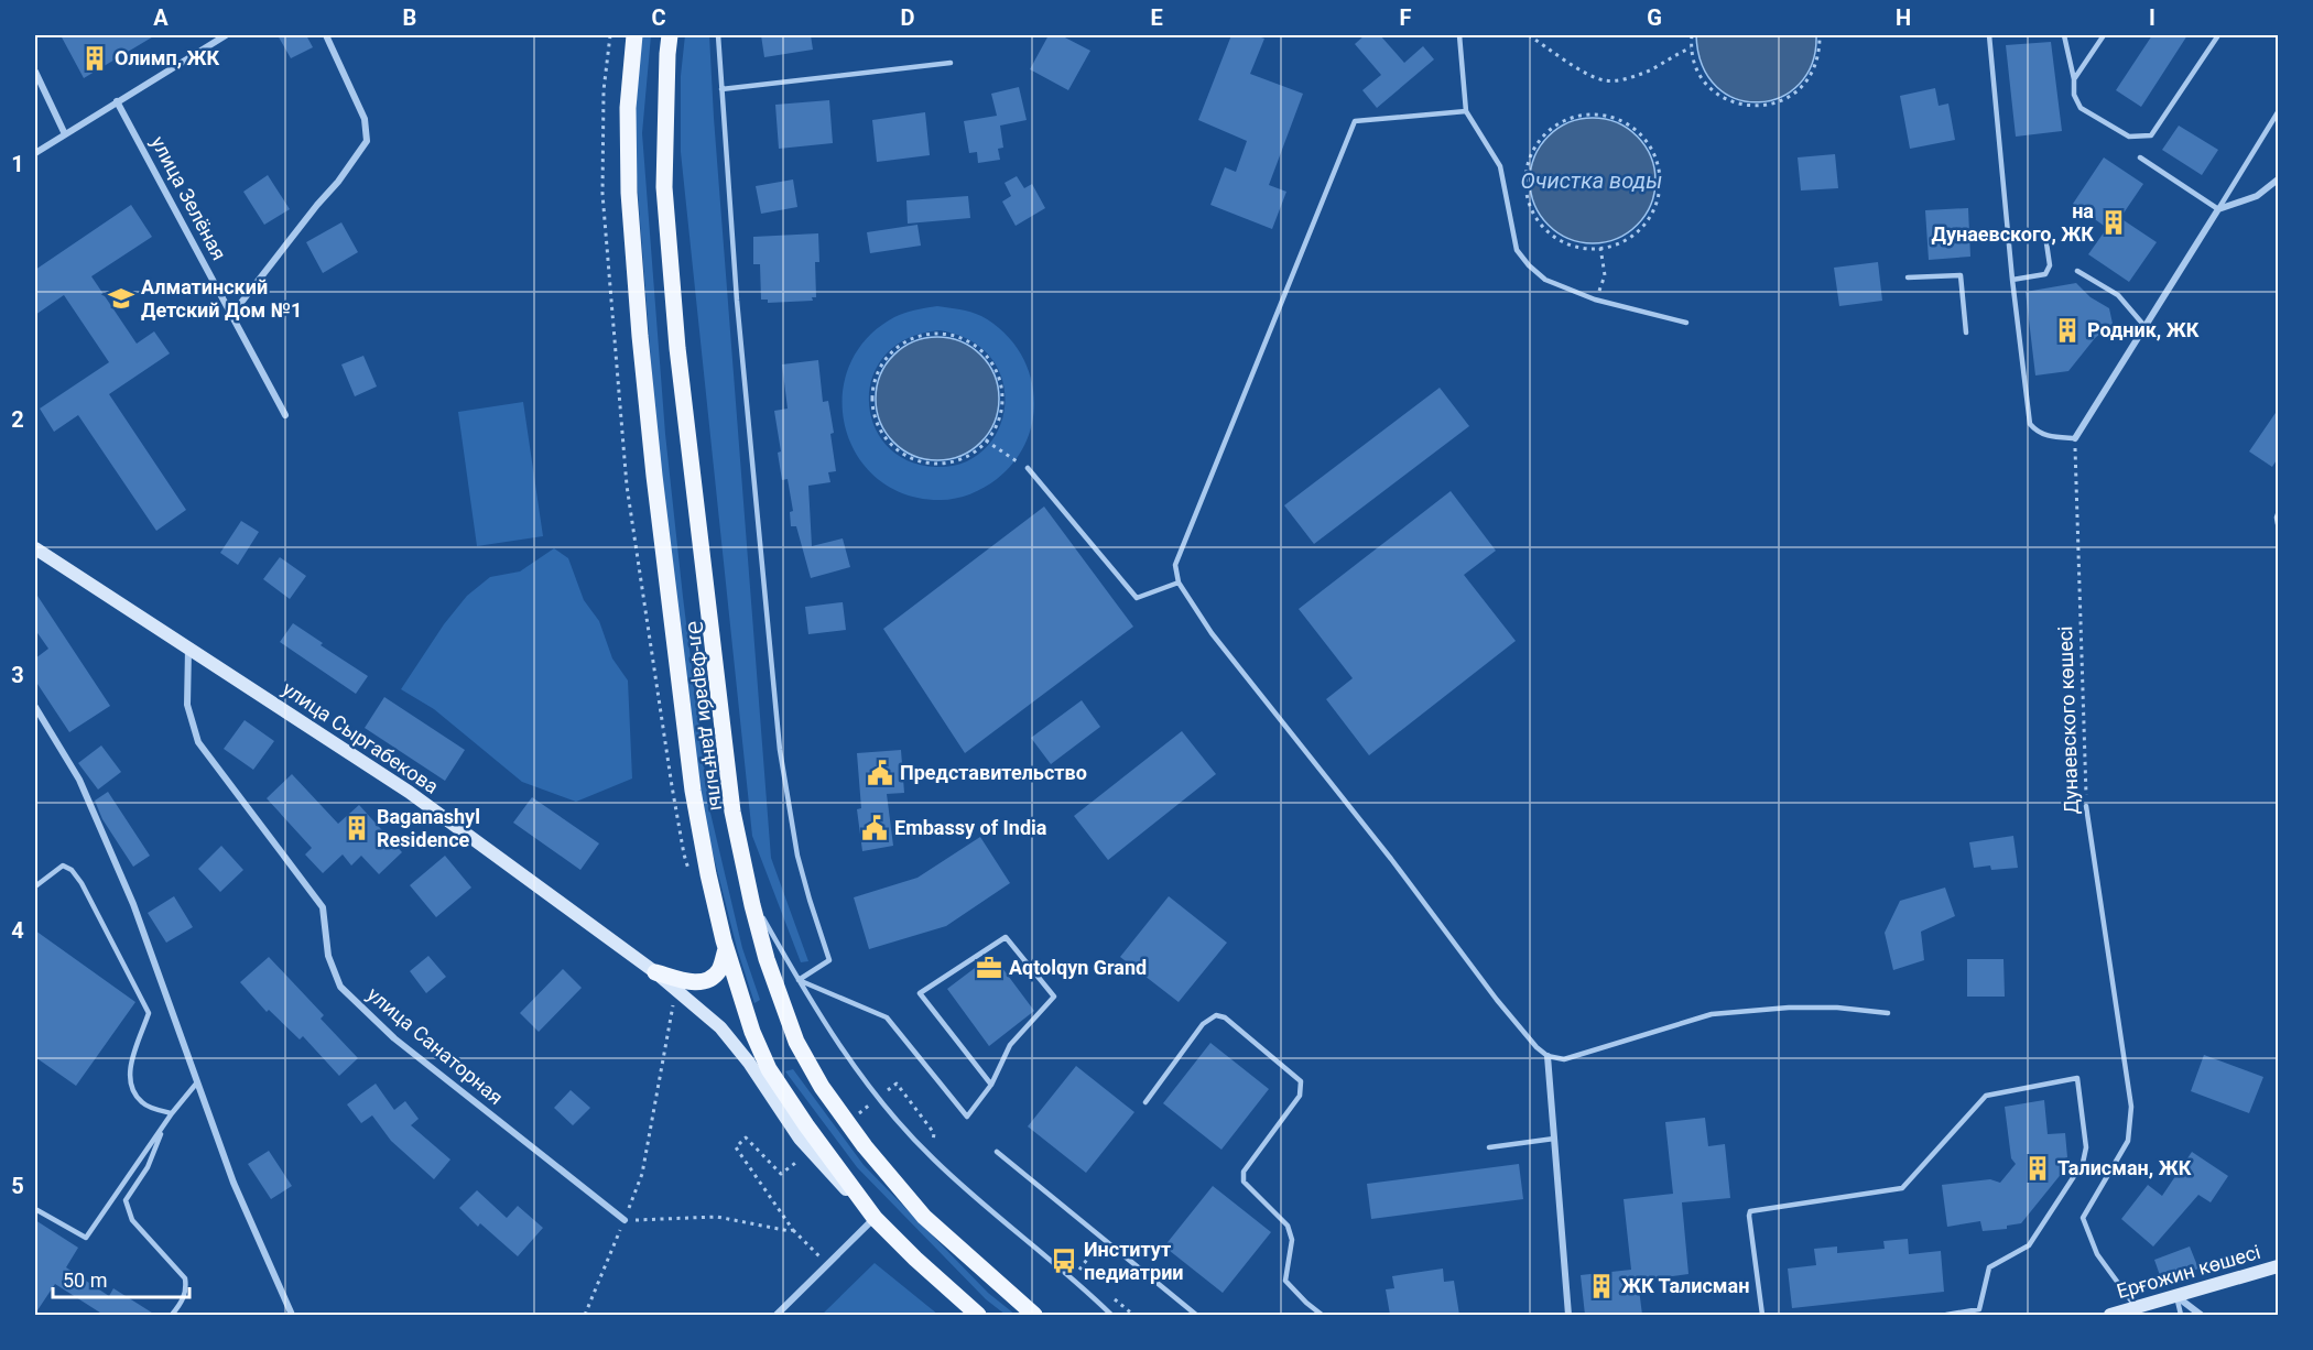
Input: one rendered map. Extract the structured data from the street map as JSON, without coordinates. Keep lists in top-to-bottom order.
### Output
{
  "streets": {
    "main road": ["Әл-Фараби даңғылы"],
    "street": [
      "улица Зелёная",
      "улица Сыргабекова",
      "улица Санаторная",
      "Ерғожин көшесі"
    ],
    "lane": ["Дунаевского көшесі"]
  },
  "crossings": [
    ["Әл-Фараби даңғылы", "улица Сыргабекова"],
    ["Дунаевского көшесі", "Ерғожин көшесі"],
    ["улица Сыргабекова", "улица Санаторная"]
  ],
  "water": ["Очистка воды"],
  "places": {
    "building": [
      "Олимп, ЖК",
      "на Дунаевского, ЖК",
      "Родник, ЖК",
      "Baganashyl Residence",
      "Талисман, ЖК",
      "ЖК Талисман"
    ],
    "school or university": ["Алматинский Детский Дом №1"],
    "public building": ["Представительство", "Embassy of India"],
    "office": ["Aqtolqyn Grand"],
    "bus stop": ["Институт педиатрии"]
  },
  "scale_bar": "50 m",
  "grid": {
    "columns": [
      "A",
      "B",
      "C",
      "D",
      "E",
      "F",
      "G",
      "H",
      "I"
    ],
    "rows": [
      "1",
      "2",
      "3",
      "4",
      "5"
    ]
  }
}
